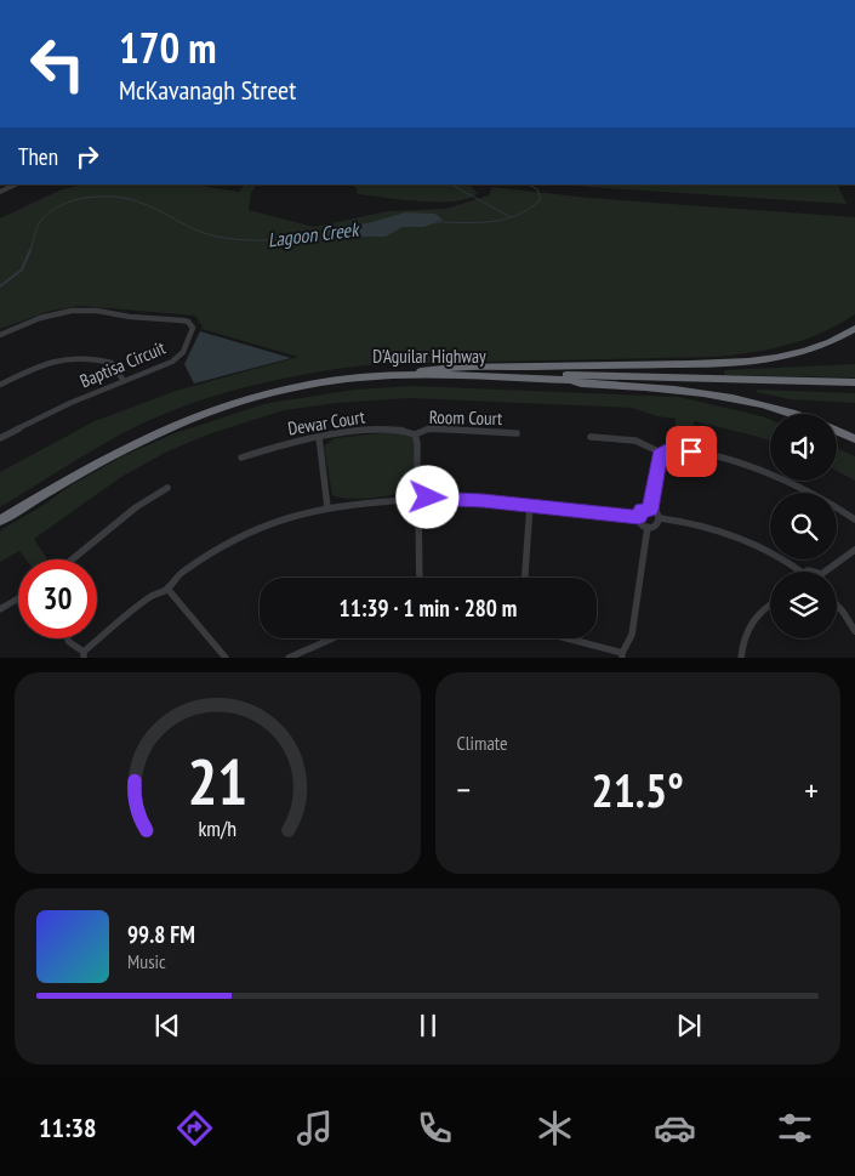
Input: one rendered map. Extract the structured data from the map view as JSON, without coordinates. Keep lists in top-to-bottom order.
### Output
{
  "streets": {
    "highway": ["D'Aguilar Highway"],
    "street": ["Baptisa Circuit", "Room Court", "Dewar Court"]
  },
  "crossings": [
    ["Room Court", "Dewar Court"]
  ],
  "water": ["Lagoon Creek"],
  "page": {
    "turn": ["170 m", "McKavanagh Street"],
    "then": "Then",
    "limit": "30",
    "trip": "11:39 · 1 min · 280 m",
    "tile": "Climate",
    "heat": ["−", "21.5°", "+"],
    "song": ["99.8 FM", "Music"],
    "tabs": "11:38",
    "gauge": ["21", "km/h"]
  }
}
